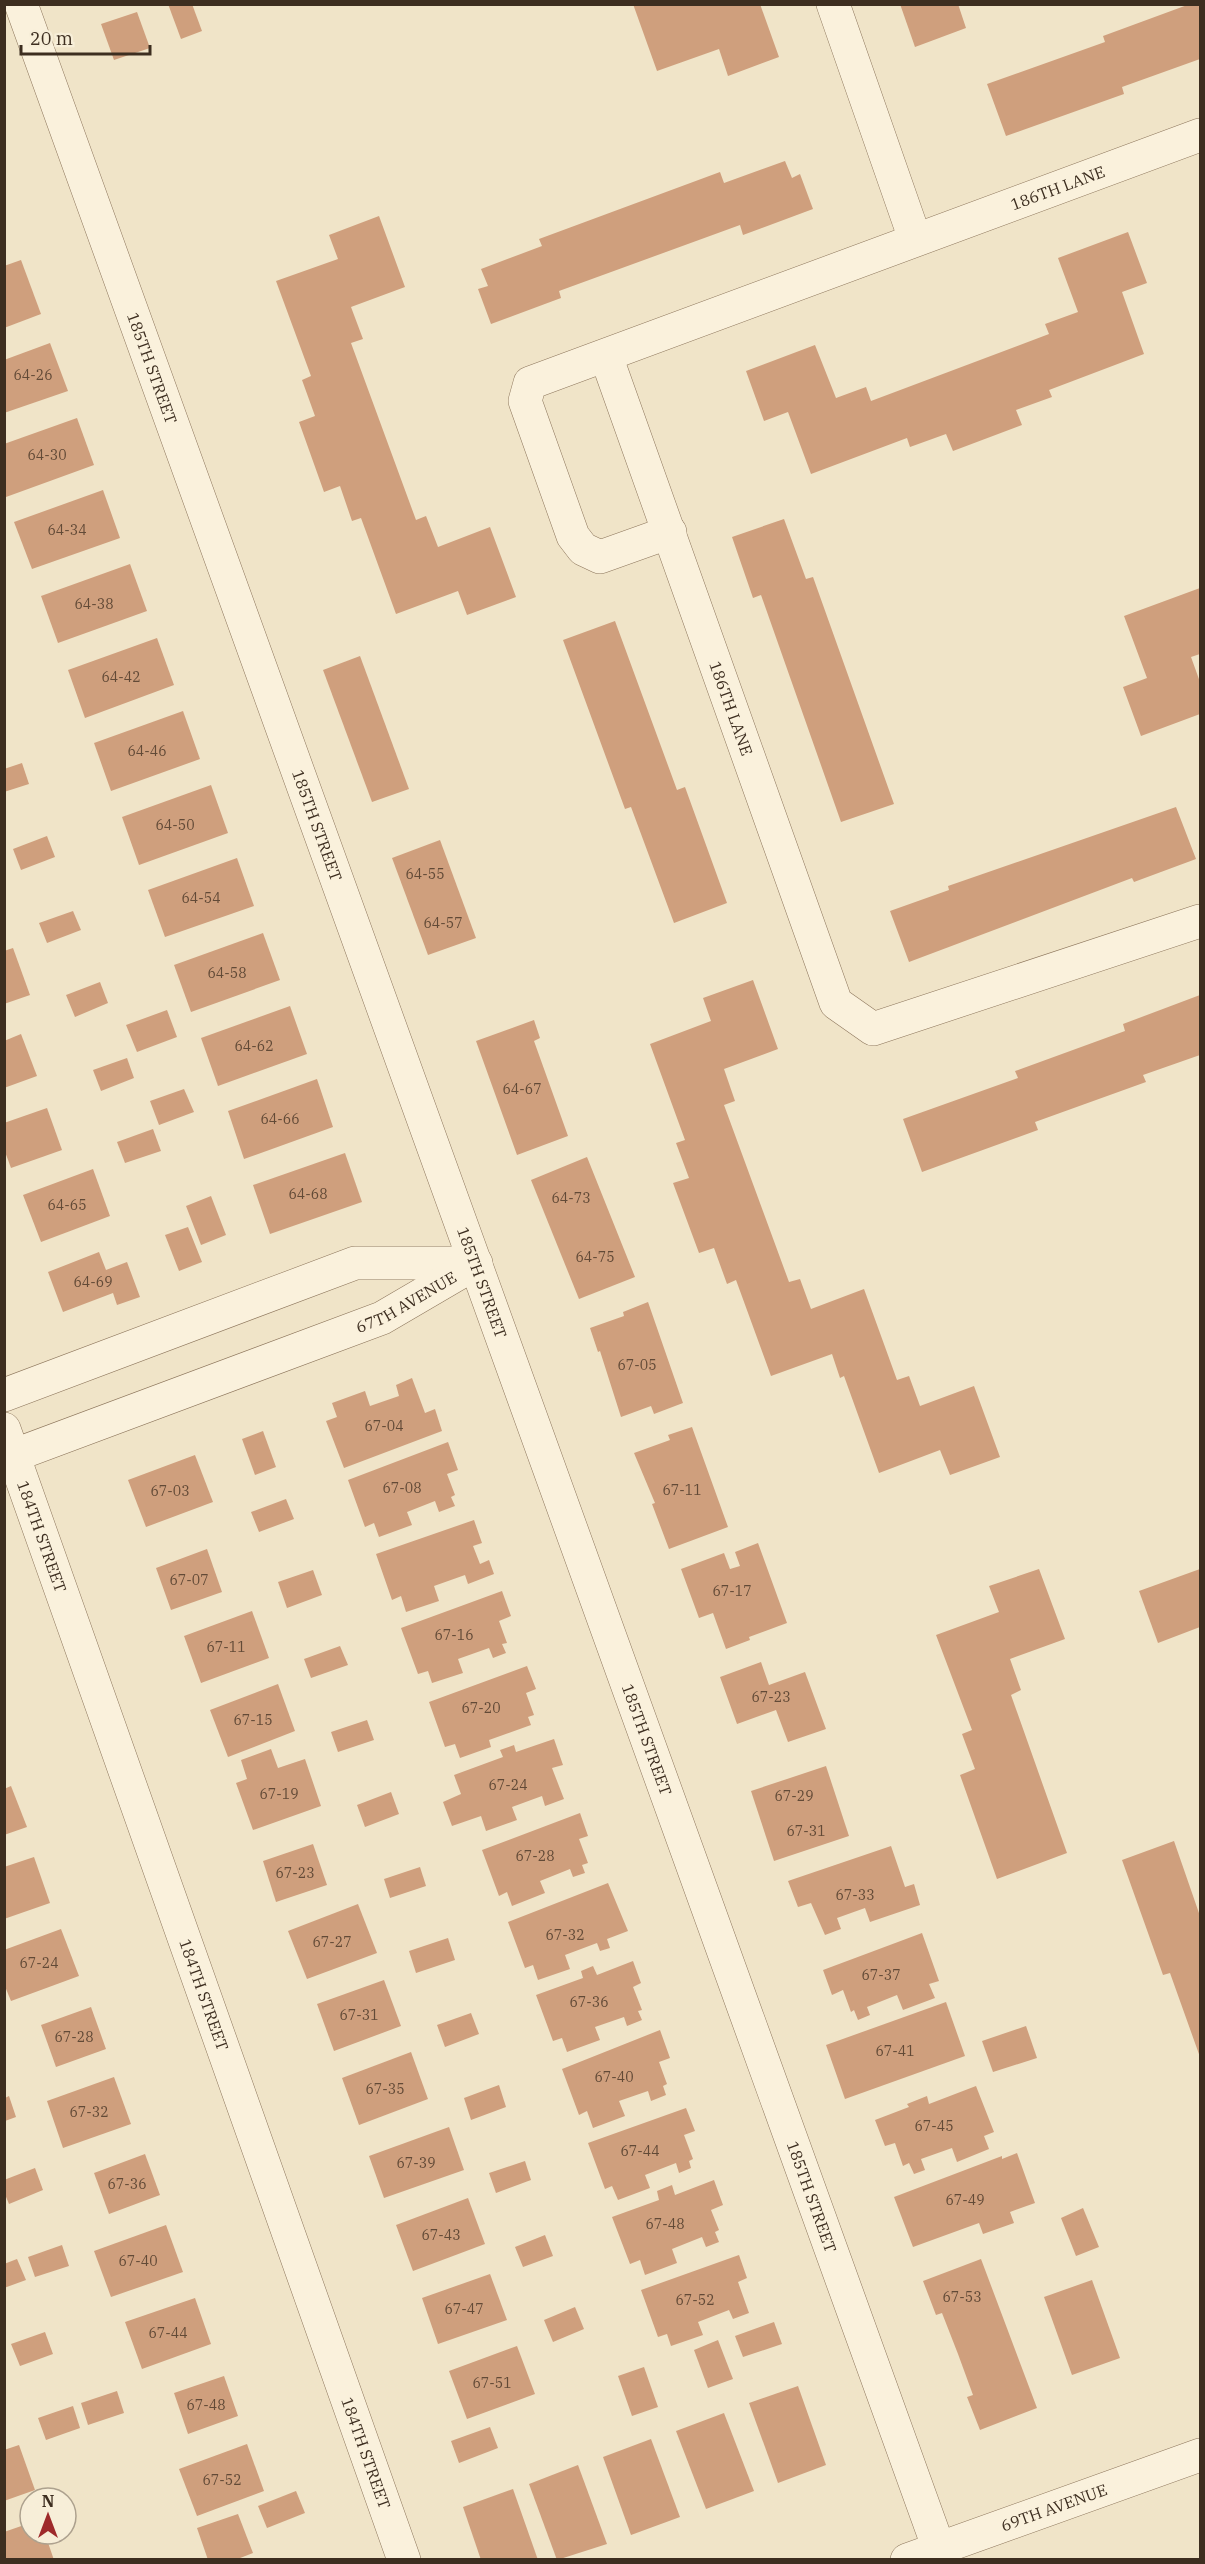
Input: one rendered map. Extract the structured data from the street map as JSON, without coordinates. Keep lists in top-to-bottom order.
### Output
{
  "streets": {
    "street": [
      "186TH LANE",
      "185TH STREET",
      "67TH AVENUE",
      "184TH STREET",
      "69TH AVENUE"
    ]
  },
  "crossings": [
    ["185TH STREET", "67TH AVENUE"],
    ["185TH STREET", "69TH AVENUE"],
    ["67TH AVENUE", "184TH STREET"]
  ],
  "house_numbers": [
    "64-26",
    "64-30",
    "64-34",
    "64-38",
    "64-42",
    "64-46",
    "64-50",
    "64-55",
    "64-54",
    "64-57",
    "64-58",
    "64-62",
    "64-67",
    "64-66",
    "64-68",
    "64-73",
    "64-65",
    "64-75",
    "64-69",
    "67-05",
    "67-04",
    "67-08",
    "67-11",
    "67-03",
    "67-07",
    "67-17",
    "67-16",
    "67-11",
    "67-23",
    "67-20",
    "67-15",
    "67-24",
    "67-19",
    "67-29",
    "67-31",
    "67-28",
    "67-23",
    "67-33",
    "67-32",
    "67-27",
    "67-24",
    "67-37",
    "67-36",
    "67-31",
    "67-28",
    "67-41",
    "67-40",
    "67-35",
    "67-32",
    "67-45",
    "67-44",
    "67-39",
    "67-36",
    "67-49",
    "67-48",
    "67-43",
    "67-40",
    "67-53",
    "67-52",
    "67-47",
    "67-44",
    "67-51",
    "67-48",
    "67-52"
  ],
  "scale_bar": "20 m",
  "north": "top"
}
